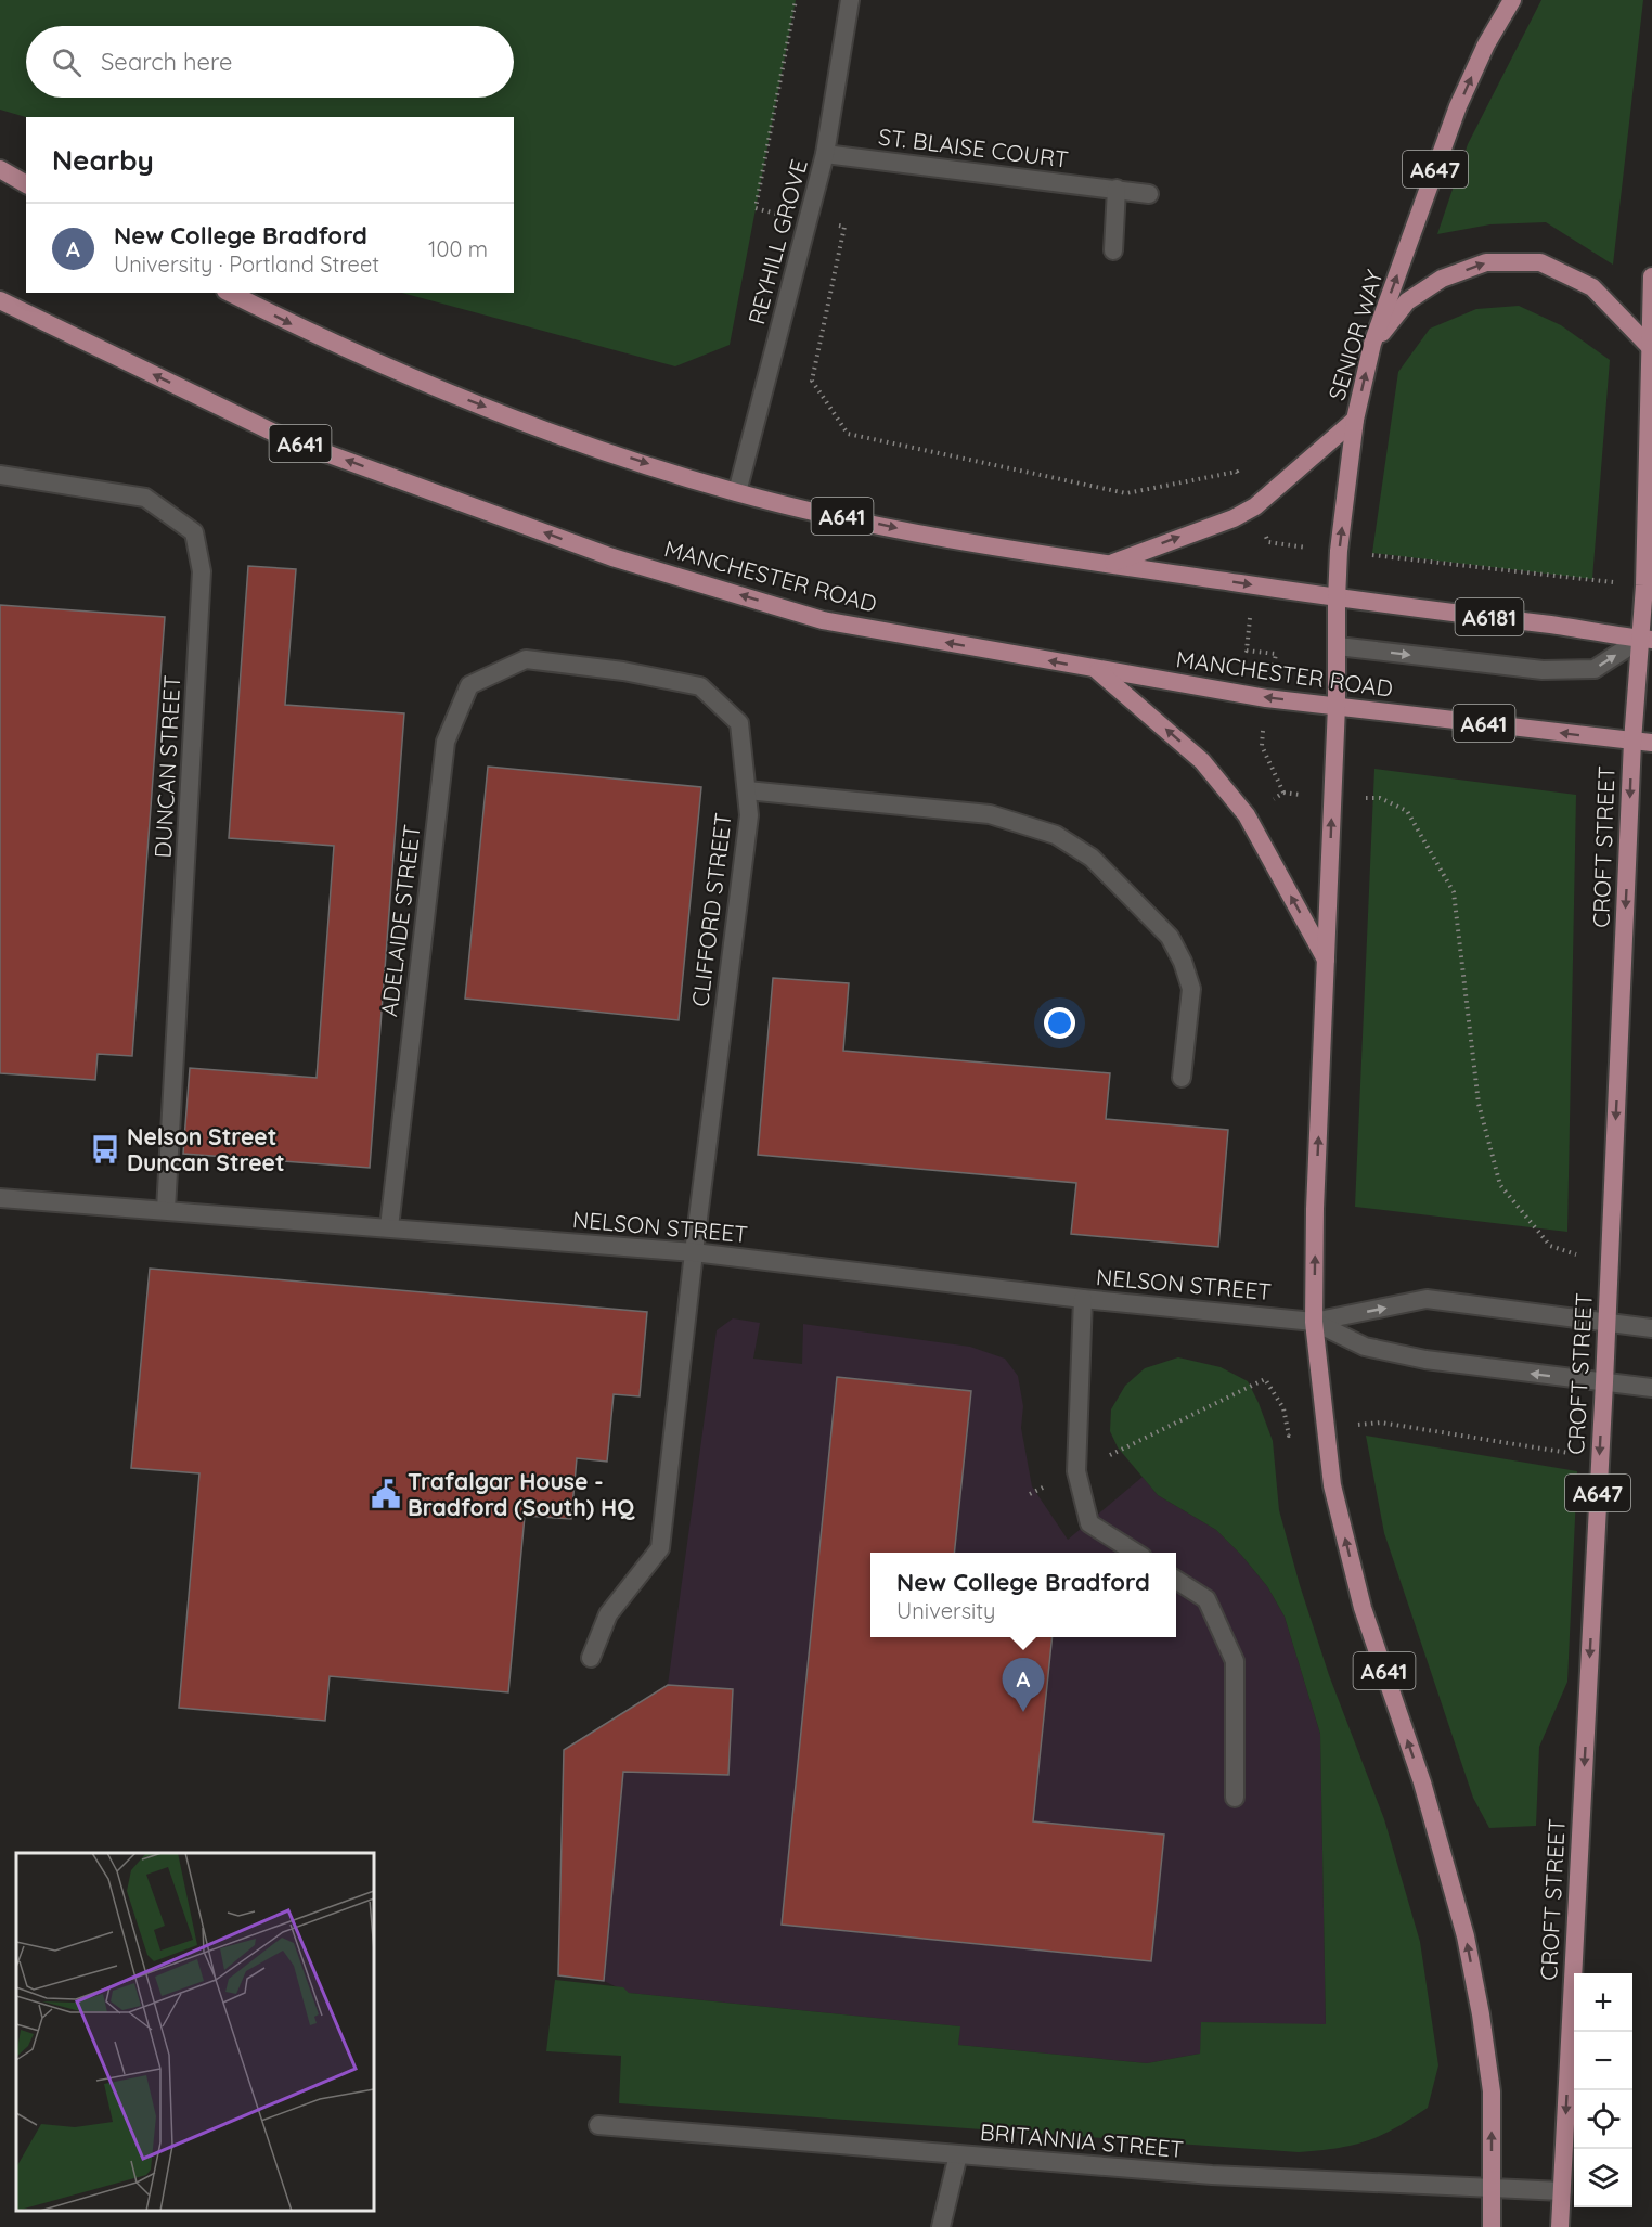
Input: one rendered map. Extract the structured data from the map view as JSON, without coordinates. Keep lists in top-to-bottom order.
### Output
{
  "streets": {
    "main road": [
      "A647",
      "SENIOR WAY",
      "A641",
      "MANCHESTER ROAD",
      "A6181",
      "CROFT STREET"
    ],
    "street": [
      "ST. BLAISE COURT",
      "REYHILL GROVE",
      "DUNCAN STREET",
      "CLIFFORD STREET",
      "ADELAIDE STREET",
      "NELSON STREET",
      "BRITANNIA STREET"
    ]
  },
  "crossings": [
    ["ST. BLAISE COURT", "REYHILL GROVE"],
    ["A647", "A6181"],
    ["A647", "CROFT STREET"],
    ["REYHILL GROVE", "A641"],
    ["SENIOR WAY", "A641"],
    ["SENIOR WAY", "MANCHESTER ROAD"],
    ["SENIOR WAY", "A6181"],
    ["A641", "MANCHESTER ROAD"],
    ["A641", "A6181"],
    ["A641", "NELSON STREET"],
    ["A641", "BRITANNIA STREET"],
    ["MANCHESTER ROAD", "CROFT STREET"],
    ["A6181", "CROFT STREET"],
    ["DUNCAN STREET", "NELSON STREET"],
    ["CROFT STREET", "NELSON STREET"],
    ["CROFT STREET", "BRITANNIA STREET"],
    ["CLIFFORD STREET", "ADELAIDE STREET"],
    ["CLIFFORD STREET", "NELSON STREET"],
    ["ADELAIDE STREET", "NELSON STREET"]
  ],
  "one_way": ["SENIOR WAY"],
  "places": {
    "bus stop": ["Nelson Street Duncan Street"],
    "public building": ["Trafalgar House - Bradford (South) HQ"]
  },
  "page": {
    "search": "Search here",
    "heading": "Nearby",
    "list": [
      {
        "mark": "A",
        "name": "New College Bradford",
        "note": "University · Portland Street",
        "value": "100 m"
      }
    ],
    "popup": ["New College Bradford", "University"],
    "pins": "A",
    "map_buttons": ["+", "−"]
  }
}
